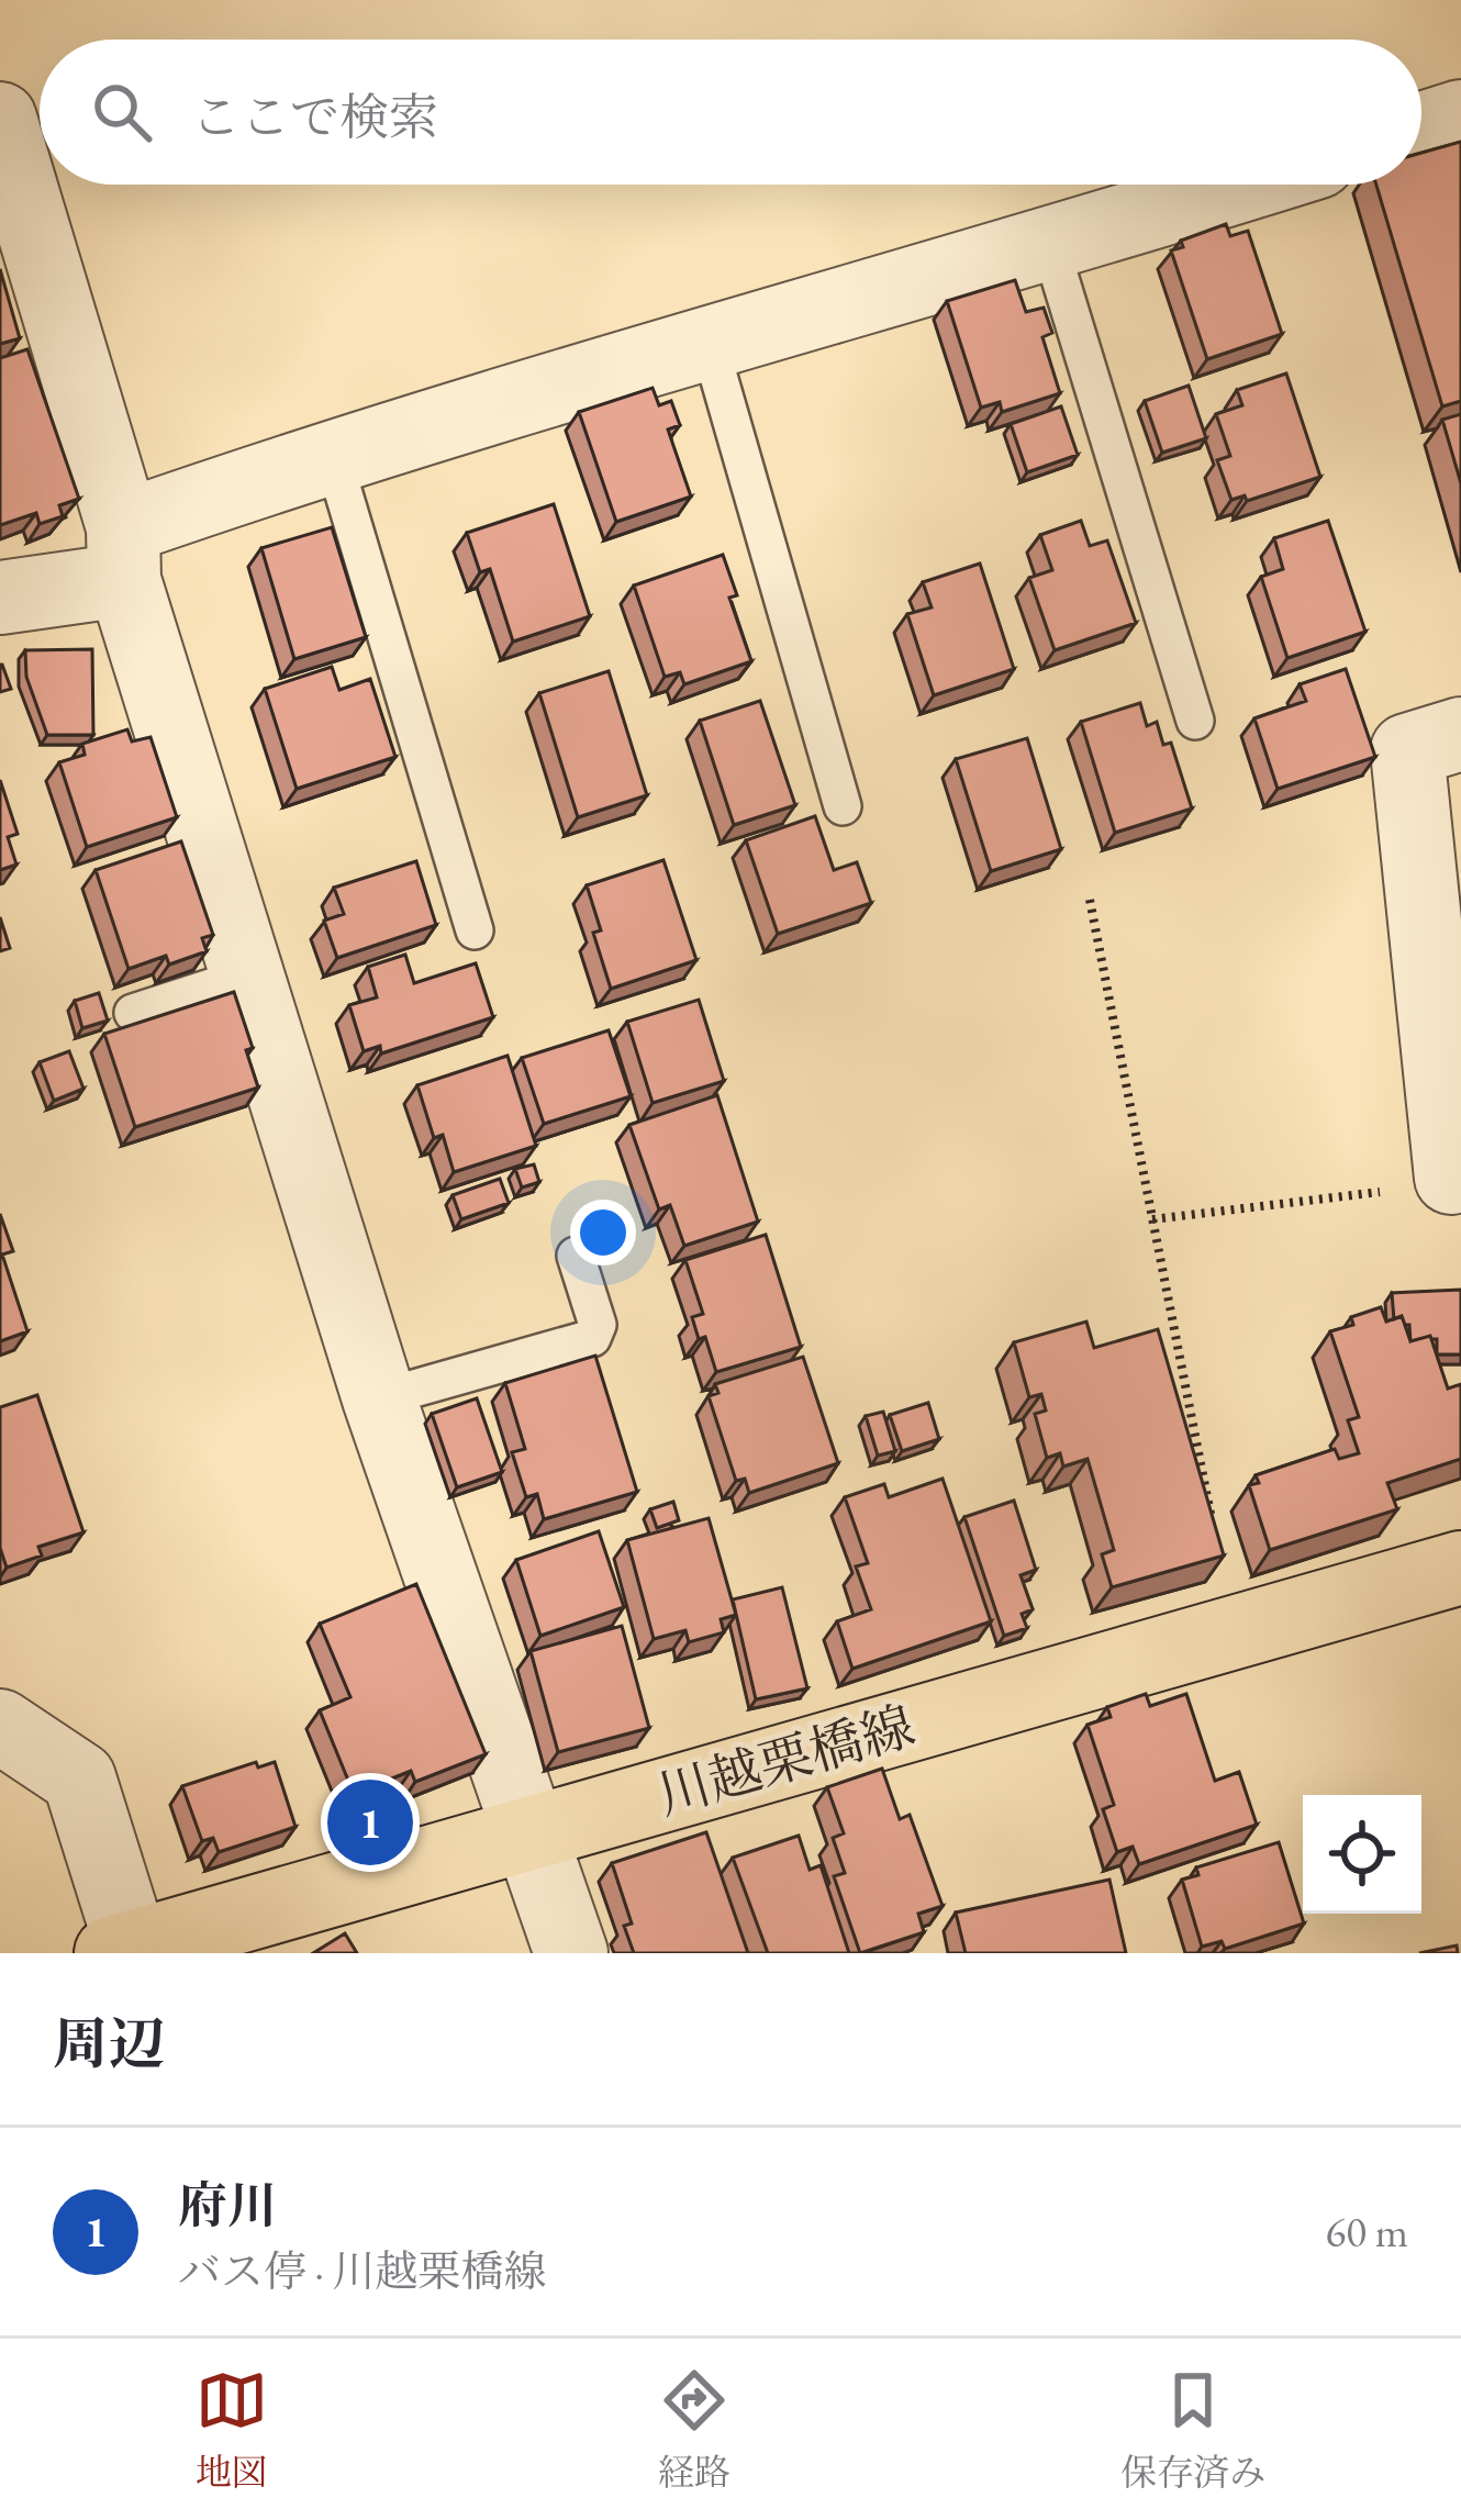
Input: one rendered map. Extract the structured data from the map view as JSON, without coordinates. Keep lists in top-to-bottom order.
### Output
{
  "streets": {
    "main road": ["川越栗橋線"]
  },
  "page": {
    "search": "ここで検索",
    "pins": "1",
    "heading": "周辺",
    "list": [
      {
        "mark": "1",
        "name": "府川",
        "note": "バス停 · 川越栗橋線",
        "value": "60 m"
      }
    ],
    "nav": ["地図", "経路", "保存済み"]
  }
}
